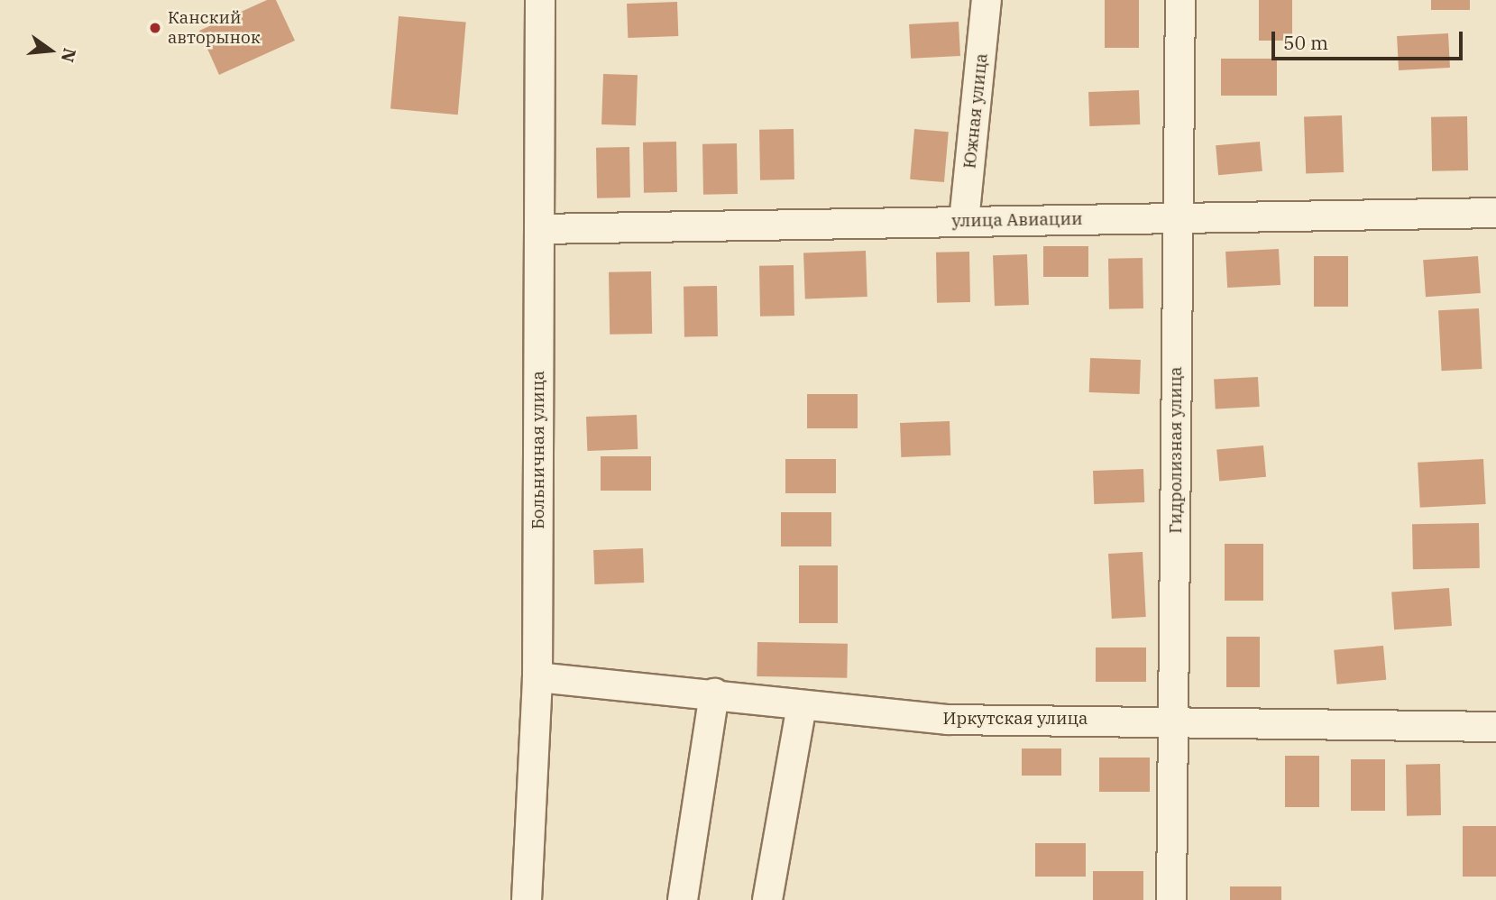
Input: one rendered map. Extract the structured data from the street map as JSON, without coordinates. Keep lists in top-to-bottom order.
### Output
{
  "streets": {
    "street": [
      "Южная улица",
      "улица Авиации",
      "Больничная улица",
      "Гидролизная улица",
      "Иркутская улица"
    ]
  },
  "crossings": [
    ["Южная улица", "улица Авиации"],
    ["улица Авиации", "Больничная улица"],
    ["улица Авиации", "Гидролизная улица"],
    ["Больничная улица", "Иркутская улица"],
    ["Гидролизная улица", "Иркутская улица"]
  ],
  "places": ["Канский авторынок"],
  "scale_bar": "50 m",
  "north": "right"
}
